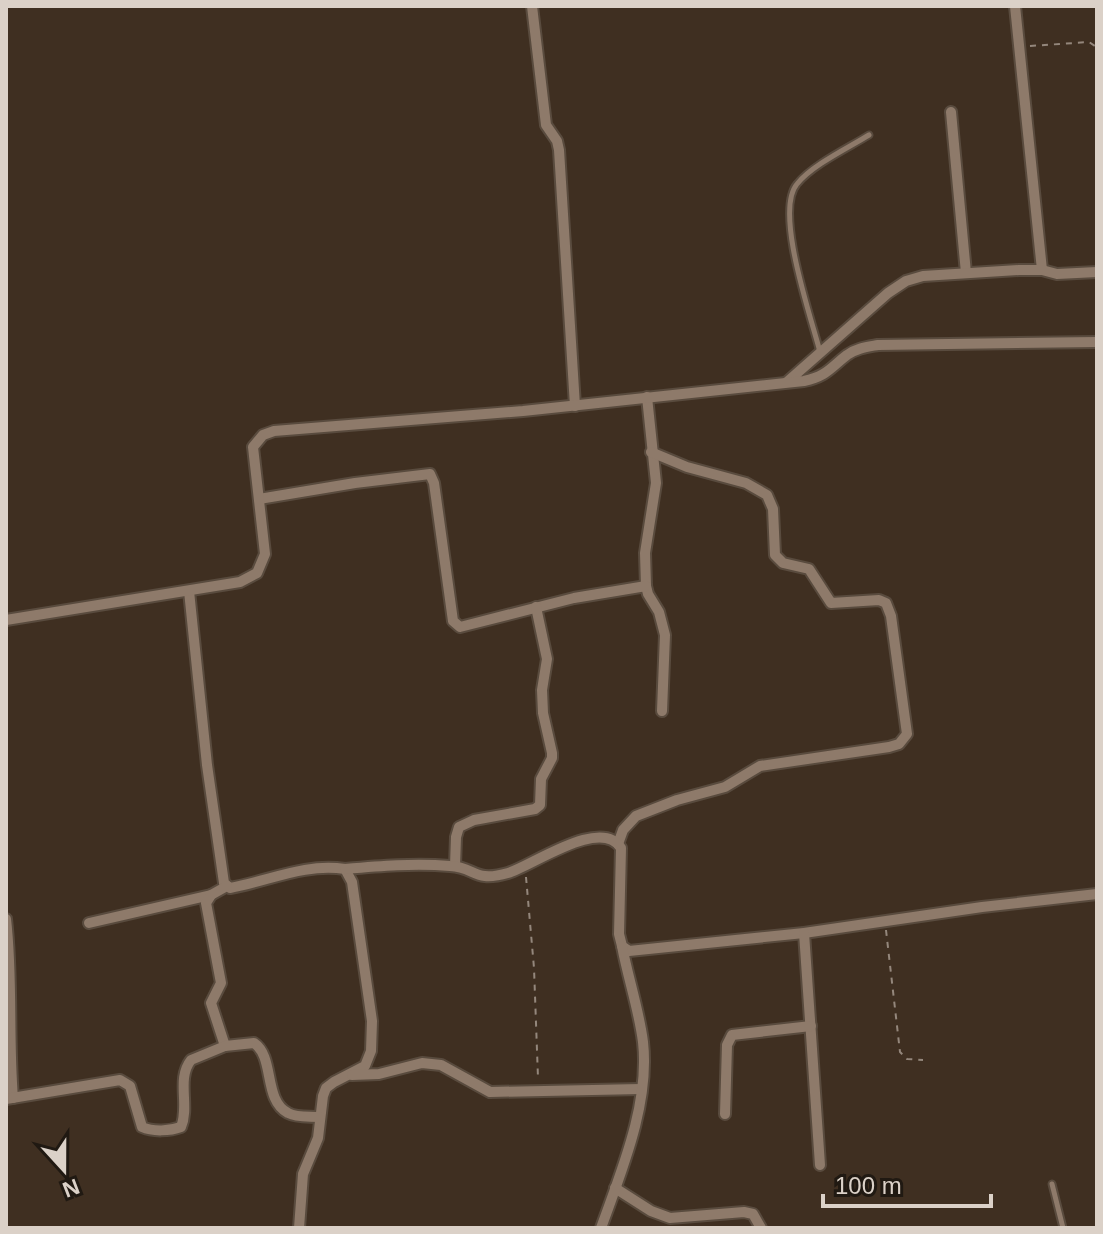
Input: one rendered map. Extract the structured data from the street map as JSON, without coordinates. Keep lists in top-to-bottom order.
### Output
{
  "scale_bar": "100 m",
  "north": "bottom"
}
